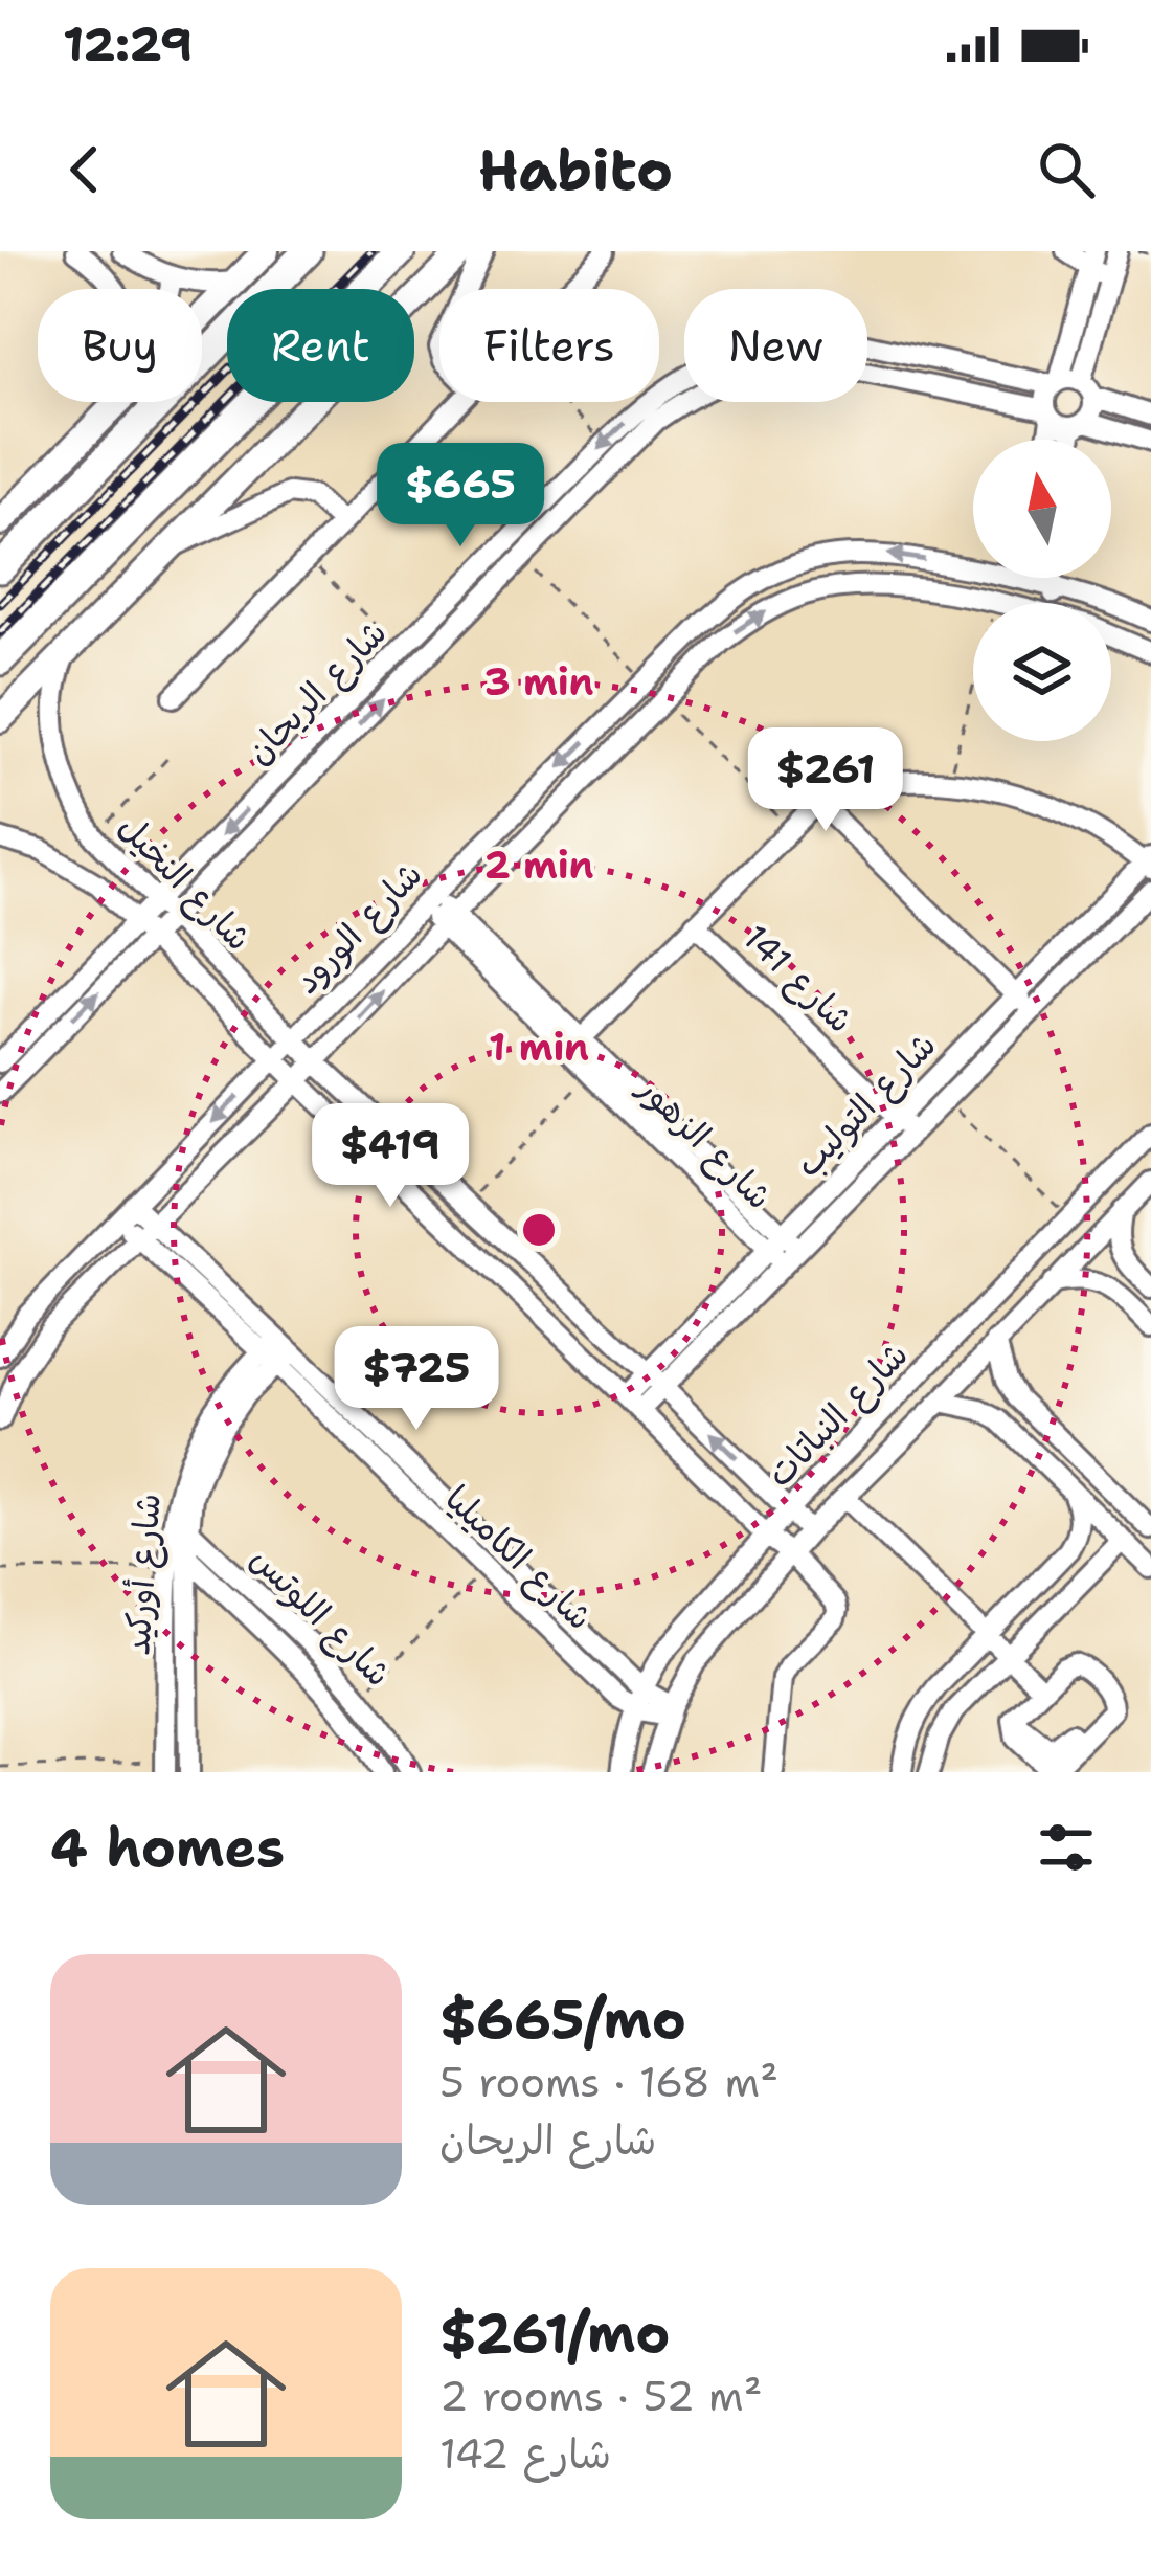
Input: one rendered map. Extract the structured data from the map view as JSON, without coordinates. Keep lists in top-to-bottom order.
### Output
{
  "streets": {
    "street": [
      "شارع الريحان",
      "شارع النخيل",
      "شارع الورود",
      "شارع 141",
      "شارع التوليب",
      "شارع الزهور",
      "شارع النباتات",
      "شارع الكاميليا",
      "شارع أوركيد",
      "شارع اللوتس"
    ]
  },
  "crossings": [
    ["شارع الريحان", "شارع النخيل"],
    ["شارع النخيل", "شارع الورود"],
    ["شارع النخيل", "شارع التوليب"],
    ["شارع النخيل", "شارع النباتات"],
    ["شارع الورود", "شارع الزهور"],
    ["شارع الورود", "شارع الكاميليا"],
    ["شارع 141", "شارع التوليب"],
    ["شارع التوليب", "شارع الزهور"],
    ["شارع النباتات", "شارع الكاميليا"],
    ["شارع الكاميليا", "شارع أوركيد"],
    ["شارع أوركيد", "شارع اللوتس"]
  ],
  "north": "top",
  "page": {
    "status": "12:29",
    "header": "Habito",
    "chip": [
      "Buy",
      "Rent",
      "Filters",
      "New"
    ],
    "price": [
      "$665",
      "$261",
      "$419",
      "$725"
    ],
    "heading": "4 homes",
    "list": [
      {
        "name": "$665/mo",
        "note": "5 rooms · 168 m² · شارع الريحان"
      },
      {
        "name": "$261/mo",
        "note": "2 rooms · 52 m² · شارع 142"
      }
    ]
  },
  "rings": ["3 min", "2 min", "1 min"]
}
